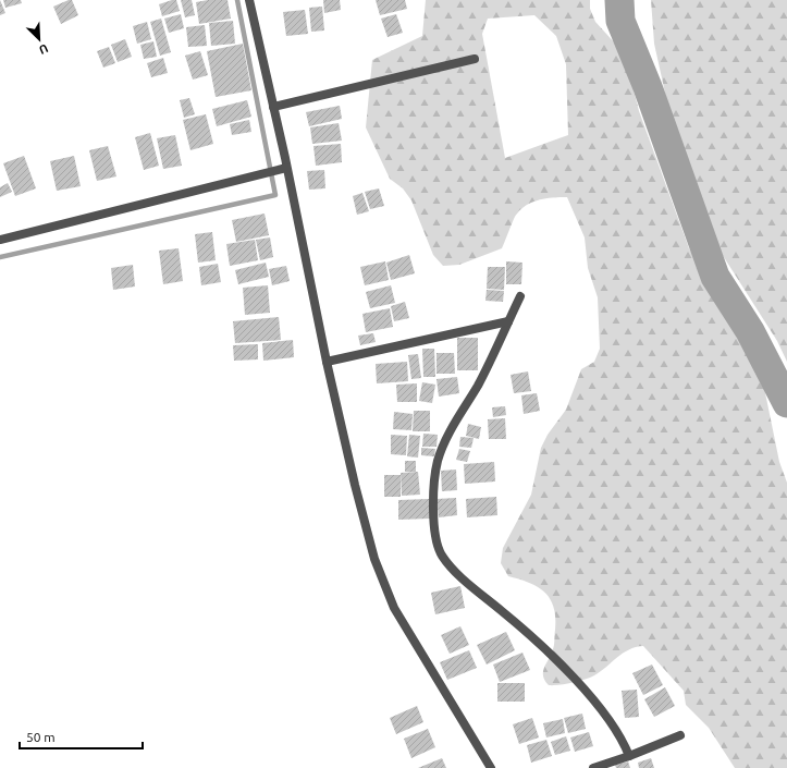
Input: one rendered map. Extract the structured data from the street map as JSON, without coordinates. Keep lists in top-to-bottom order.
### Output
{
  "scale_bar": "50 m",
  "north": "bottom right"
}
